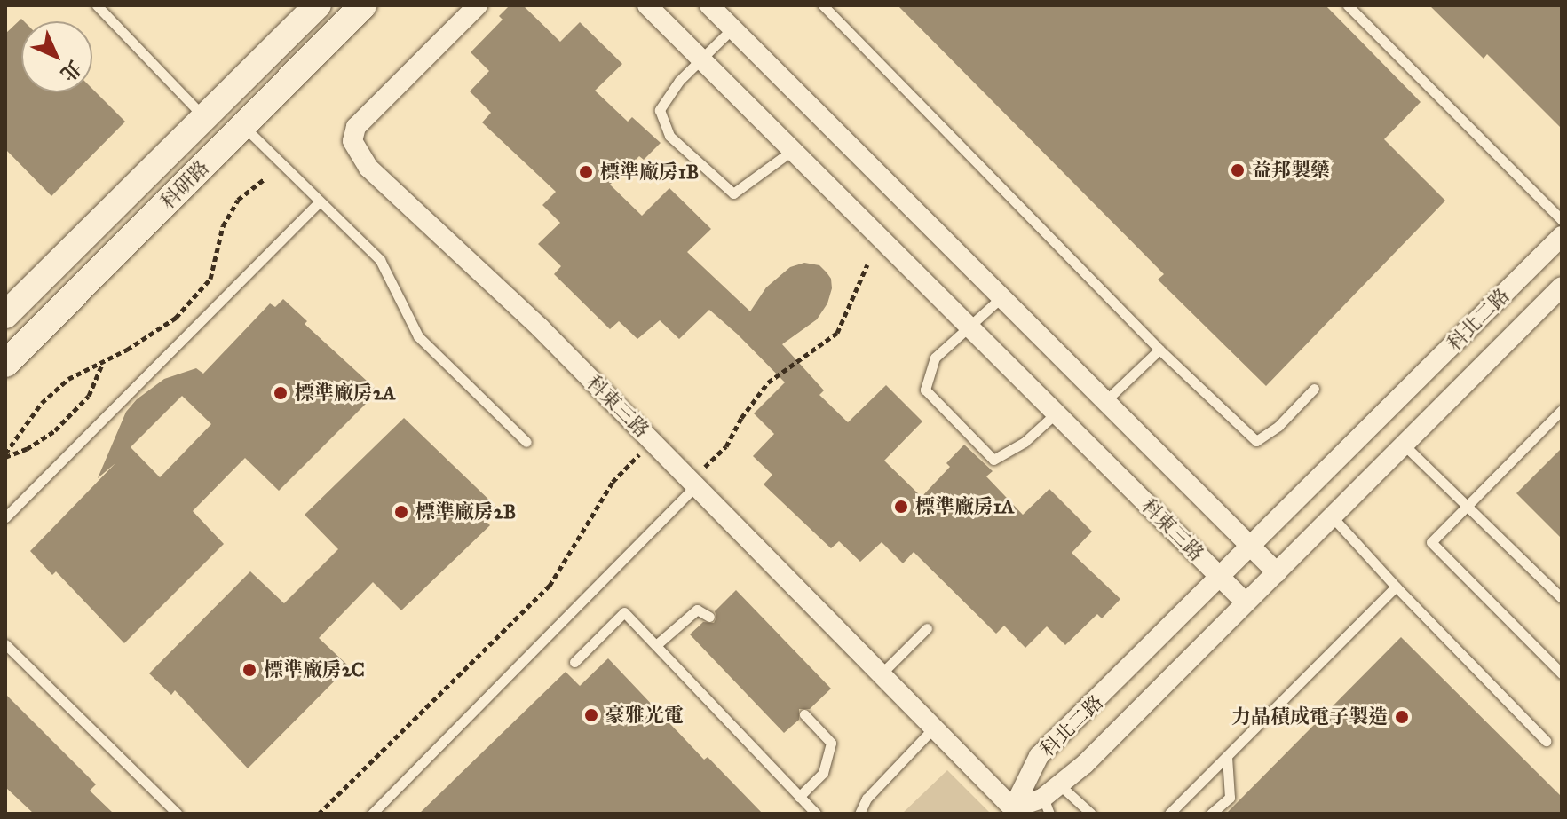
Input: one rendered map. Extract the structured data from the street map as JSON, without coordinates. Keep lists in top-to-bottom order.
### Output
{
  "streets": {
    "street": ["科研路", "科北二路", "科東三路"]
  },
  "crossings": [
    ["科北二路", "科東三路"]
  ],
  "places": [
    "益邦製藥",
    "標準廠房1B",
    "標準廠房2A",
    "標準廠房1A",
    "標準廠房2B",
    "標準廠房2C",
    "豪雅光電",
    "力晶積成電子製造"
  ],
  "north": "bottom right"
}
